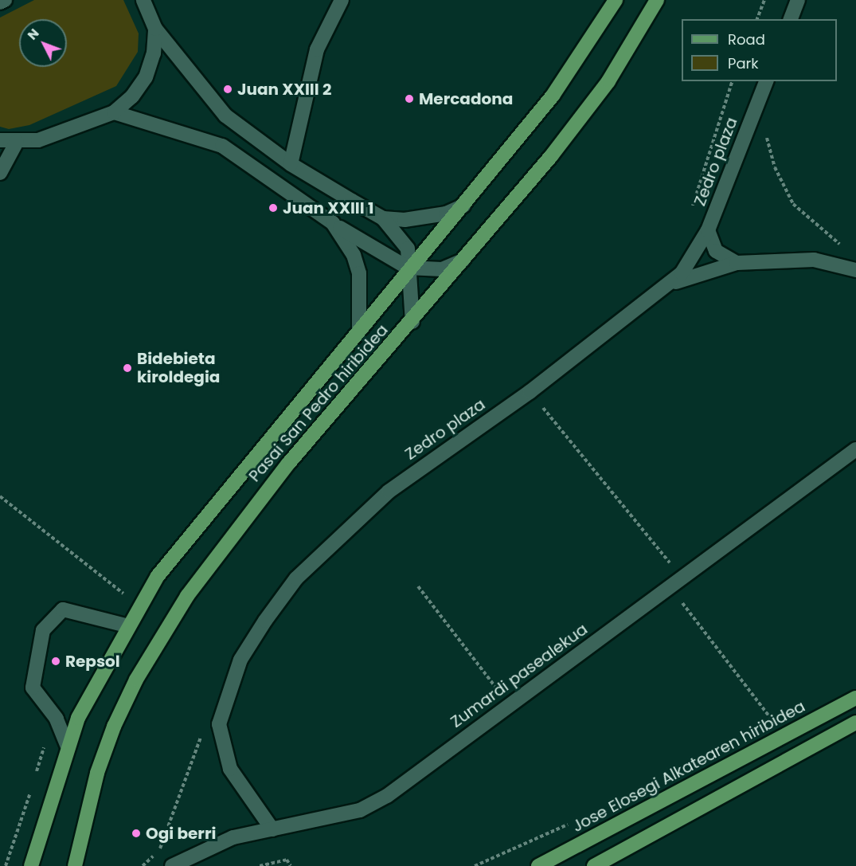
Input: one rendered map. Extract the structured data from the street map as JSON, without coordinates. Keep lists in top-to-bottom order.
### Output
{
  "streets": {
    "main road": ["Pasai San Pedro hiribidea", "Jose Elosegi Alkatearen hiribidea"],
    "street": ["Zedro plaza", "Zumardi pasealekua"]
  },
  "crossings": [
    ["Zedro plaza", "Zumardi pasealekua"]
  ],
  "places": [
    "Juan XXIII 2",
    "Mercadona",
    "Juan XXIII 1",
    "Bidebieta kiroldegia",
    "Repsol",
    "Ogi berri"
  ],
  "legend": ["Road", "Park"],
  "north": "top left"
}
